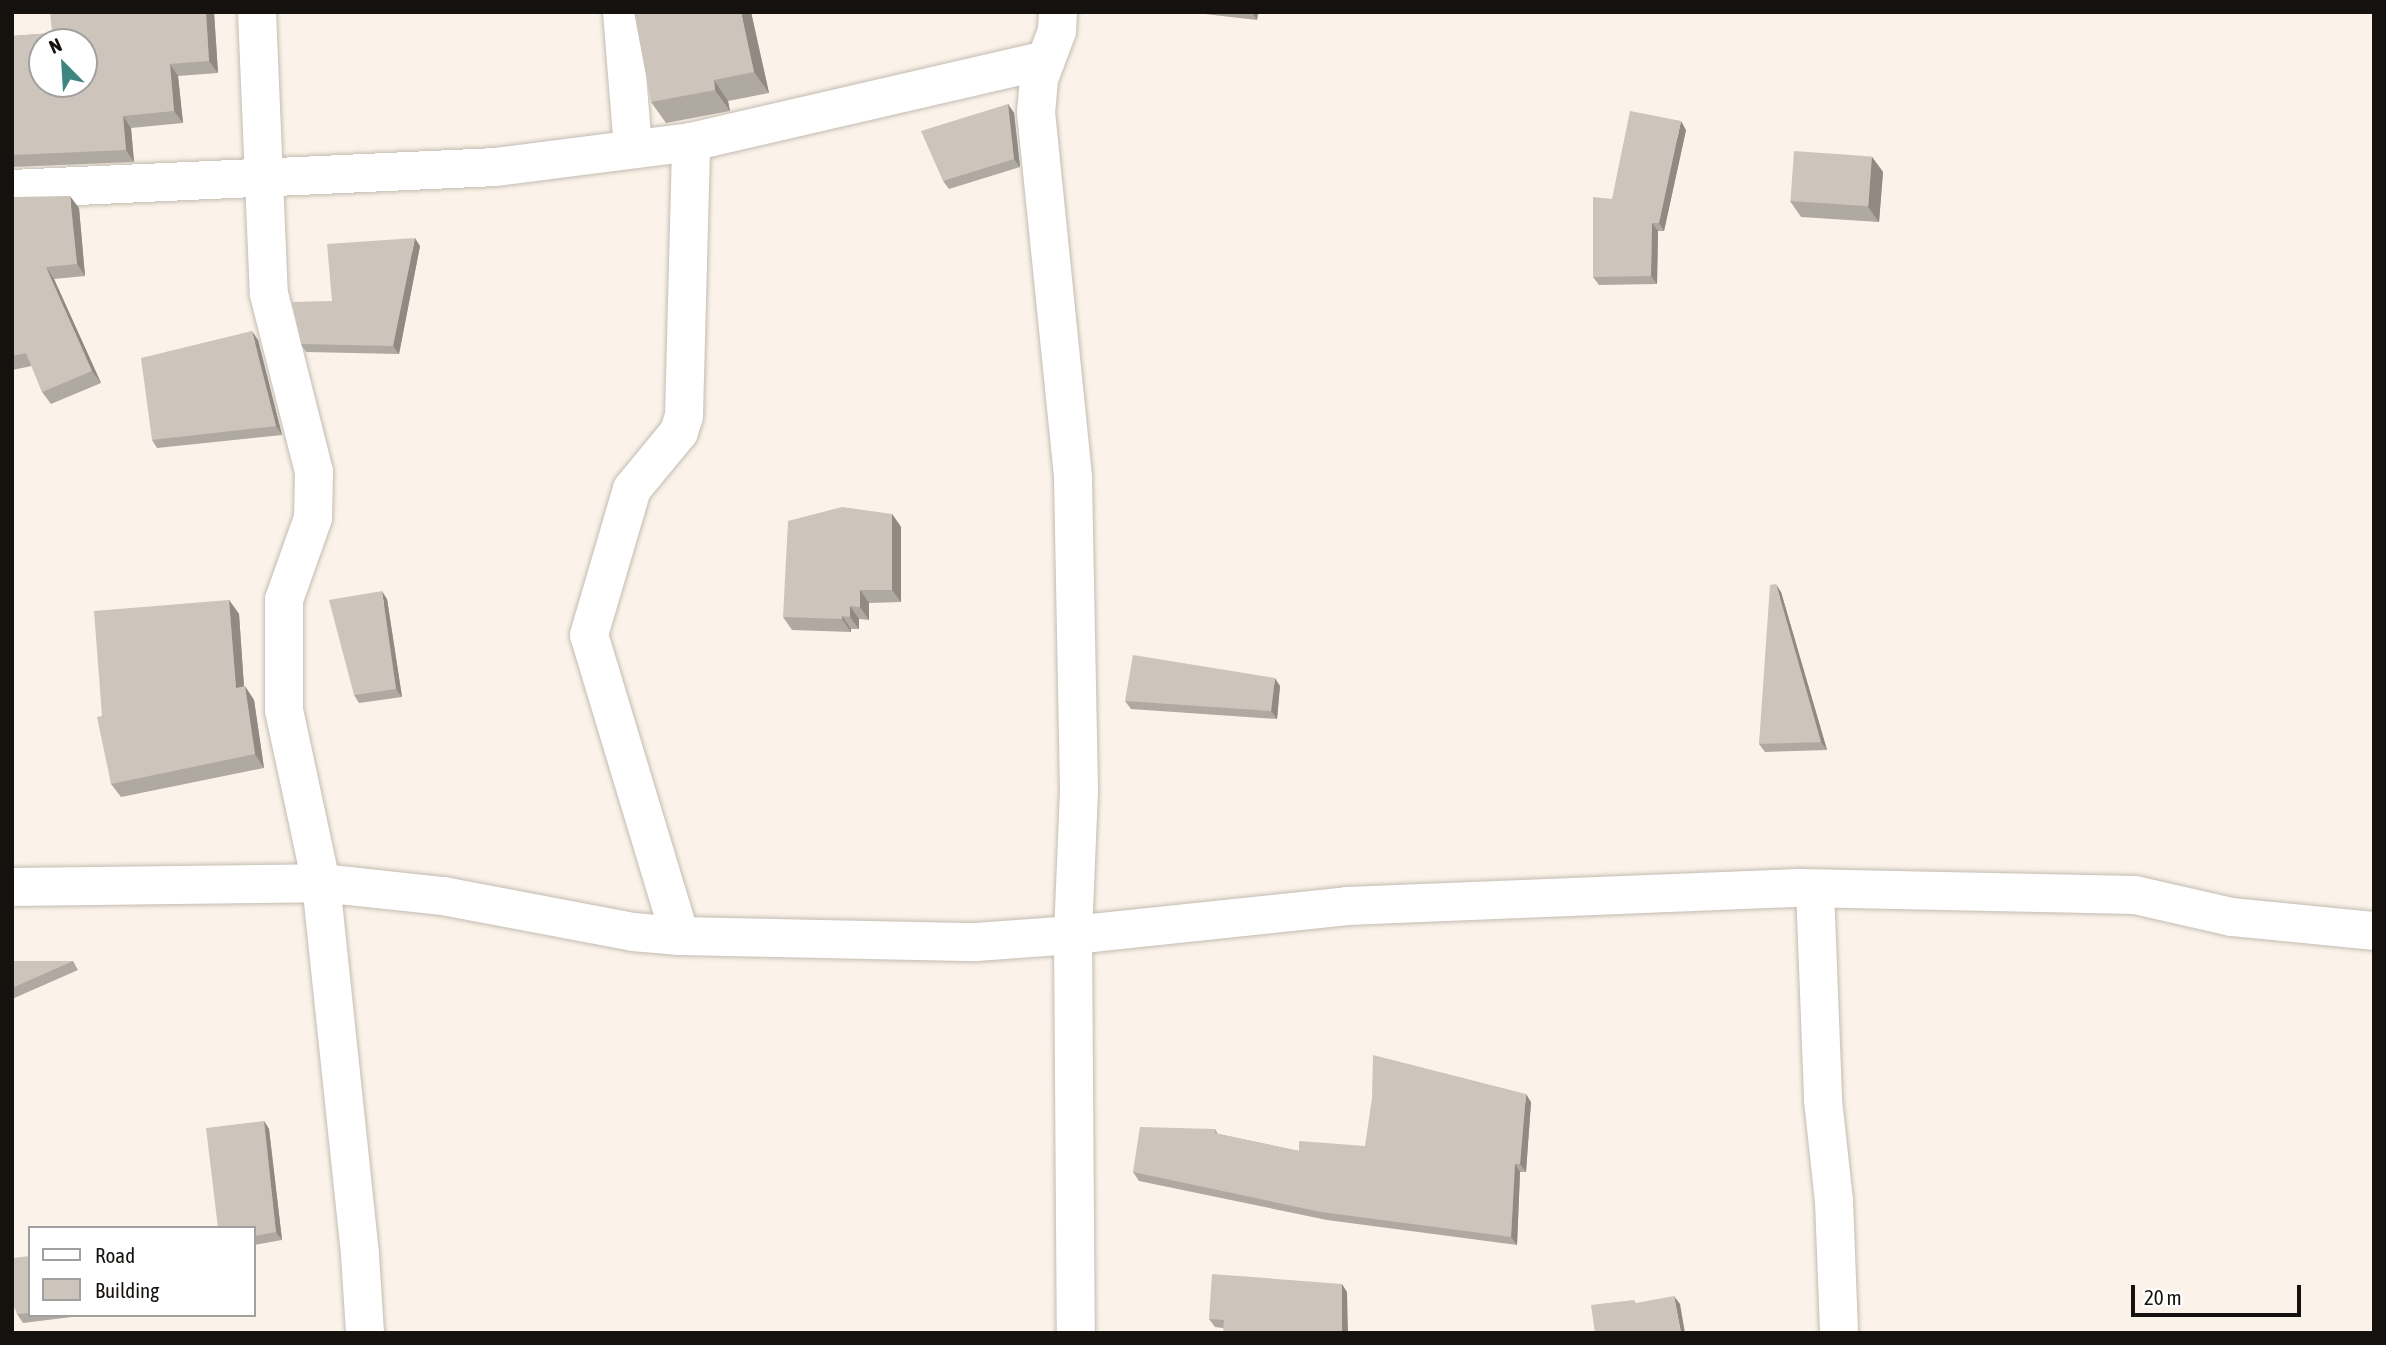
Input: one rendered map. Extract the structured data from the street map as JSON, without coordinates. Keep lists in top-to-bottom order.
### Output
{
  "legend": ["Road", "Building"],
  "scale_bar": "20 m",
  "north": "top left"
}
